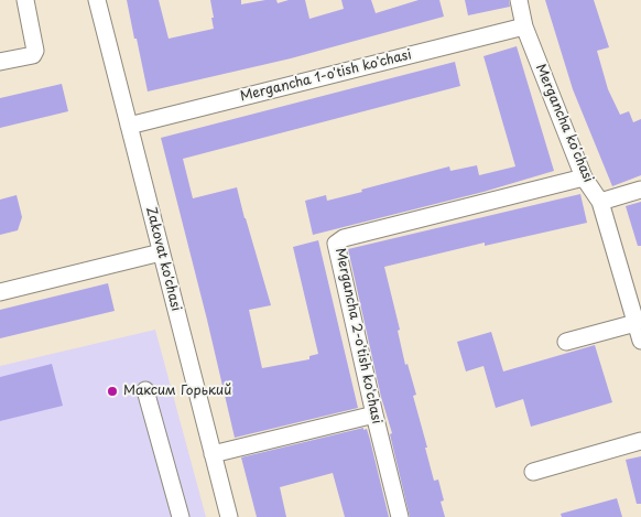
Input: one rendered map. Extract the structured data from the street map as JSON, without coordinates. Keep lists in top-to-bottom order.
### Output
{
  "streets": {
    "street": [
      "Mergancha 1-o'tish ko'chasi",
      "Mergancha koʻchasi",
      "Zakovat ko'chasi",
      "Mergancha 2-o'tish ko'chasi"
    ]
  },
  "crossings": [
    ["Mergancha 1-o'tish ko'chasi", "Mergancha koʻchasi"],
    ["Mergancha 1-o'tish ko'chasi", "Zakovat ko'chasi"],
    ["Mergancha koʻchasi", "Mergancha 2-o'tish ko'chasi"]
  ],
  "places": ["Максим Горький"]
}
